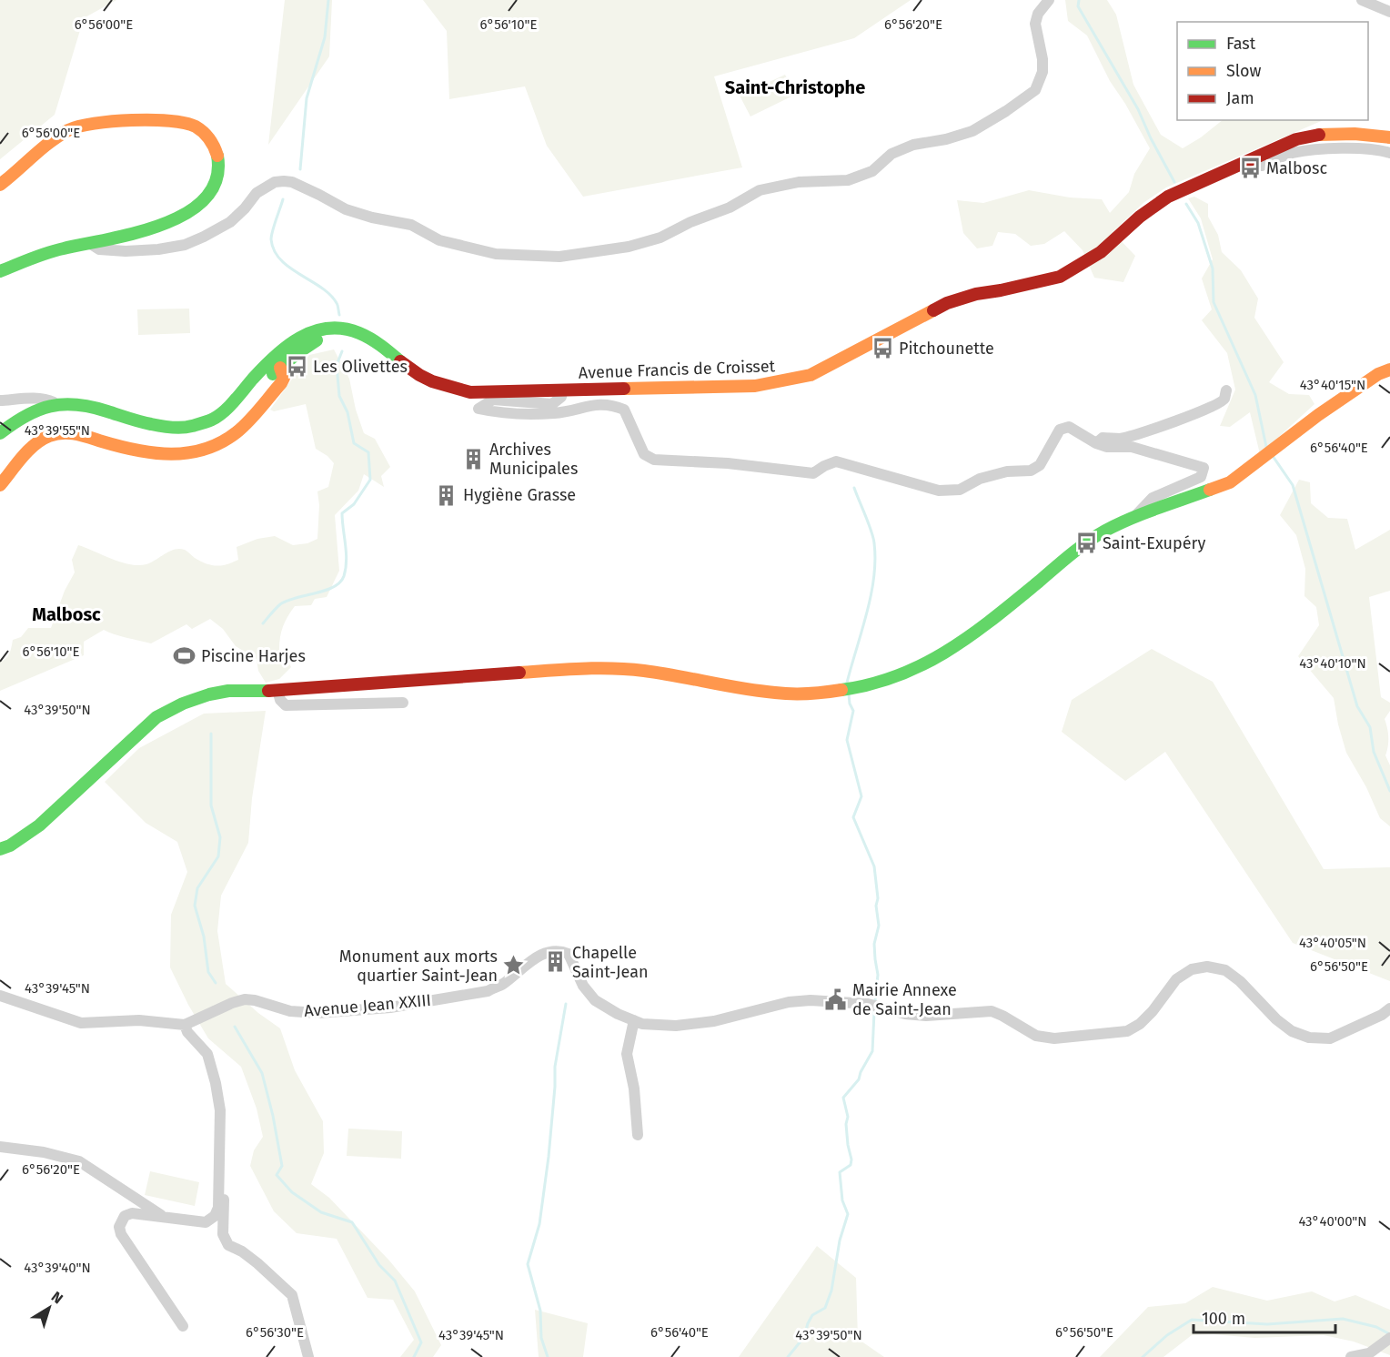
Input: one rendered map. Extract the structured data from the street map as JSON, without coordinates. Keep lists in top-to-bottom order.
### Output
{
  "streets": {
    "main road": ["Avenue Francis de Croisset"],
    "street": ["Avenue Jean XXIII"]
  },
  "districts": ["Saint-Christophe", "Malbosc"],
  "places": {
    "bus stop": [
      "Malbosc",
      "Pitchounette",
      "Les Olivettes",
      "Saint-Exupéry"
    ],
    "building": ["Archives Municipales", "Hygiène Grasse", "Chapelle Saint-Jean"],
    "sports": ["Piscine Harjes"],
    "place": ["Monument aux morts quartier Saint-Jean"],
    "public building": ["Mairie Annexe de Saint-Jean"]
  },
  "legend": ["Fast", "Slow", "Jam"],
  "scale_bar": "100 m",
  "north": "top right",
  "coordinates": [
    "6°56'00\"E",
    "6°56'20\"E",
    "6°56'10\"E",
    "43°40'15\"N",
    "43°39'55\"N",
    "6°56'40\"E",
    "43°40'10\"N",
    "43°39'50\"N",
    "43°40'05\"N",
    "6°56'50\"E",
    "43°39'45\"N",
    "43°40'00\"N",
    "43°39'40\"N",
    "6°56'30\"E"
  ]
}
